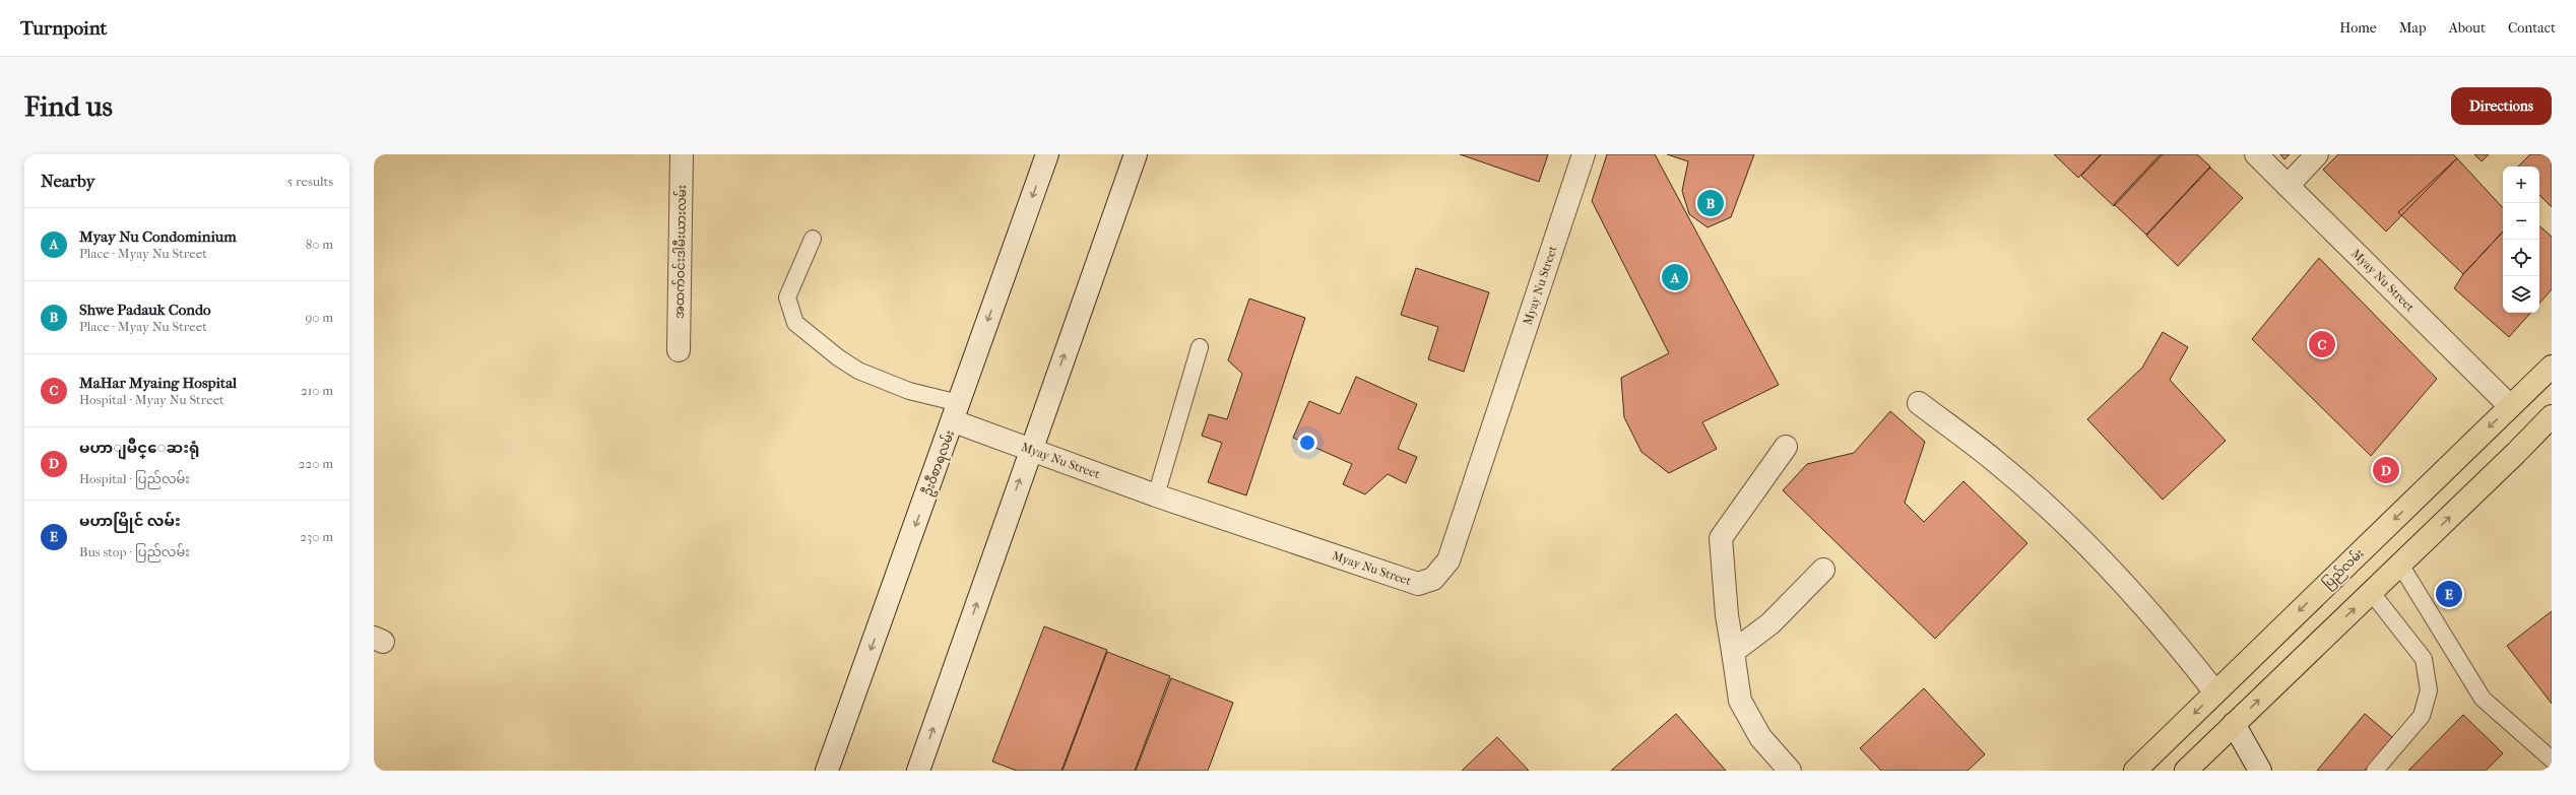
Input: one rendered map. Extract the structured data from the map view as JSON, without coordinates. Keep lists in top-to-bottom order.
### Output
{
  "streets": {
    "highway": ["ပြည်လမ်း"],
    "street": ["အထက်ဝင်းဒါမီးယားလမ်း", "Myay Nu Street", "ဦးဝီစာရလမ်း"]
  },
  "crossings": [
    ["Myay Nu Street", "ဦးဝီစာရလမ်း"],
    ["Myay Nu Street", "ပြည်လမ်း"]
  ],
  "page": {
    "header": "Turnpoint",
    "nav": [
      "Home",
      "Map",
      "About",
      "Contact"
    ],
    "buttons": "Directions",
    "title": "Find us",
    "heading": ["Nearby", "5 results"],
    "map_buttons": ["+", "−"],
    "pins": [
      "B",
      "A",
      "C",
      "D",
      "E"
    ],
    "list": [
      {
        "mark": "A",
        "name": "Myay Nu Condominium",
        "note": "Place · Myay Nu Street",
        "value": "80 m"
      },
      {
        "mark": "B",
        "name": "Shwe Padauk Condo",
        "note": "Place · Myay Nu Street",
        "value": "90 m"
      },
      {
        "mark": "C",
        "name": "MaHar Myaing Hospital",
        "note": "Hospital · Myay Nu Street",
        "value": "210 m"
      },
      {
        "mark": "D",
        "name": "မဟာျမိဳင္ေဆးရုံ",
        "note": "Hospital · ပြည်လမ်း",
        "value": "220 m"
      },
      {
        "mark": "E",
        "name": "မဟာမြိုင် လမ်း",
        "note": "Bus stop · ပြည်လမ်း",
        "value": "230 m"
      }
    ]
  }
}
